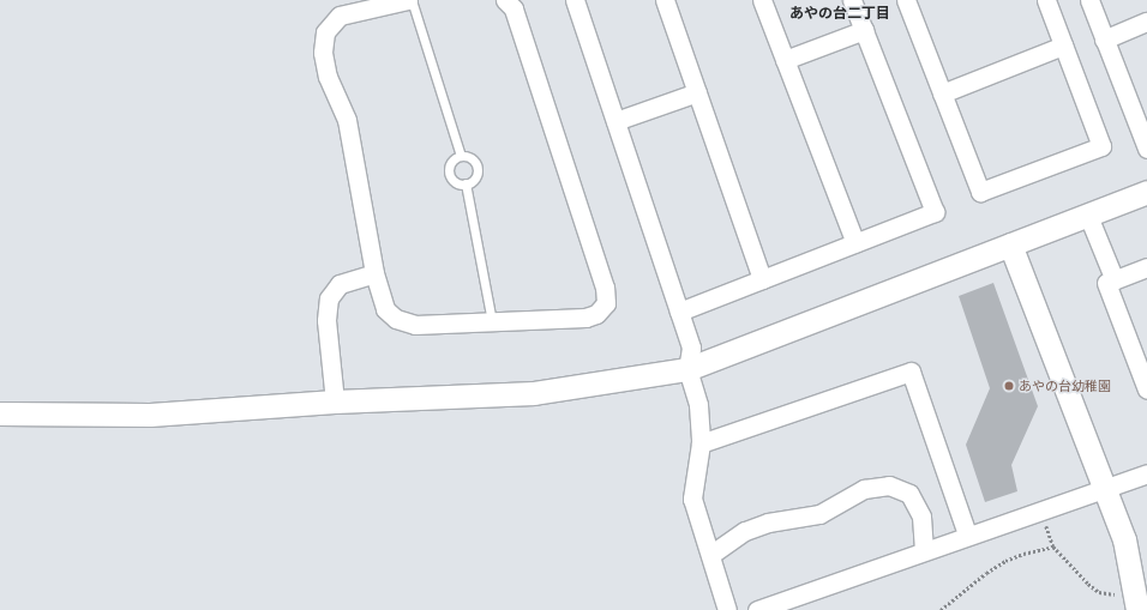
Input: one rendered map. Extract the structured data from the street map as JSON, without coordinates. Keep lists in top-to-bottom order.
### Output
{
  "districts": ["あやの台二丁目"],
  "places": ["あやの台幼稚園"]
}
